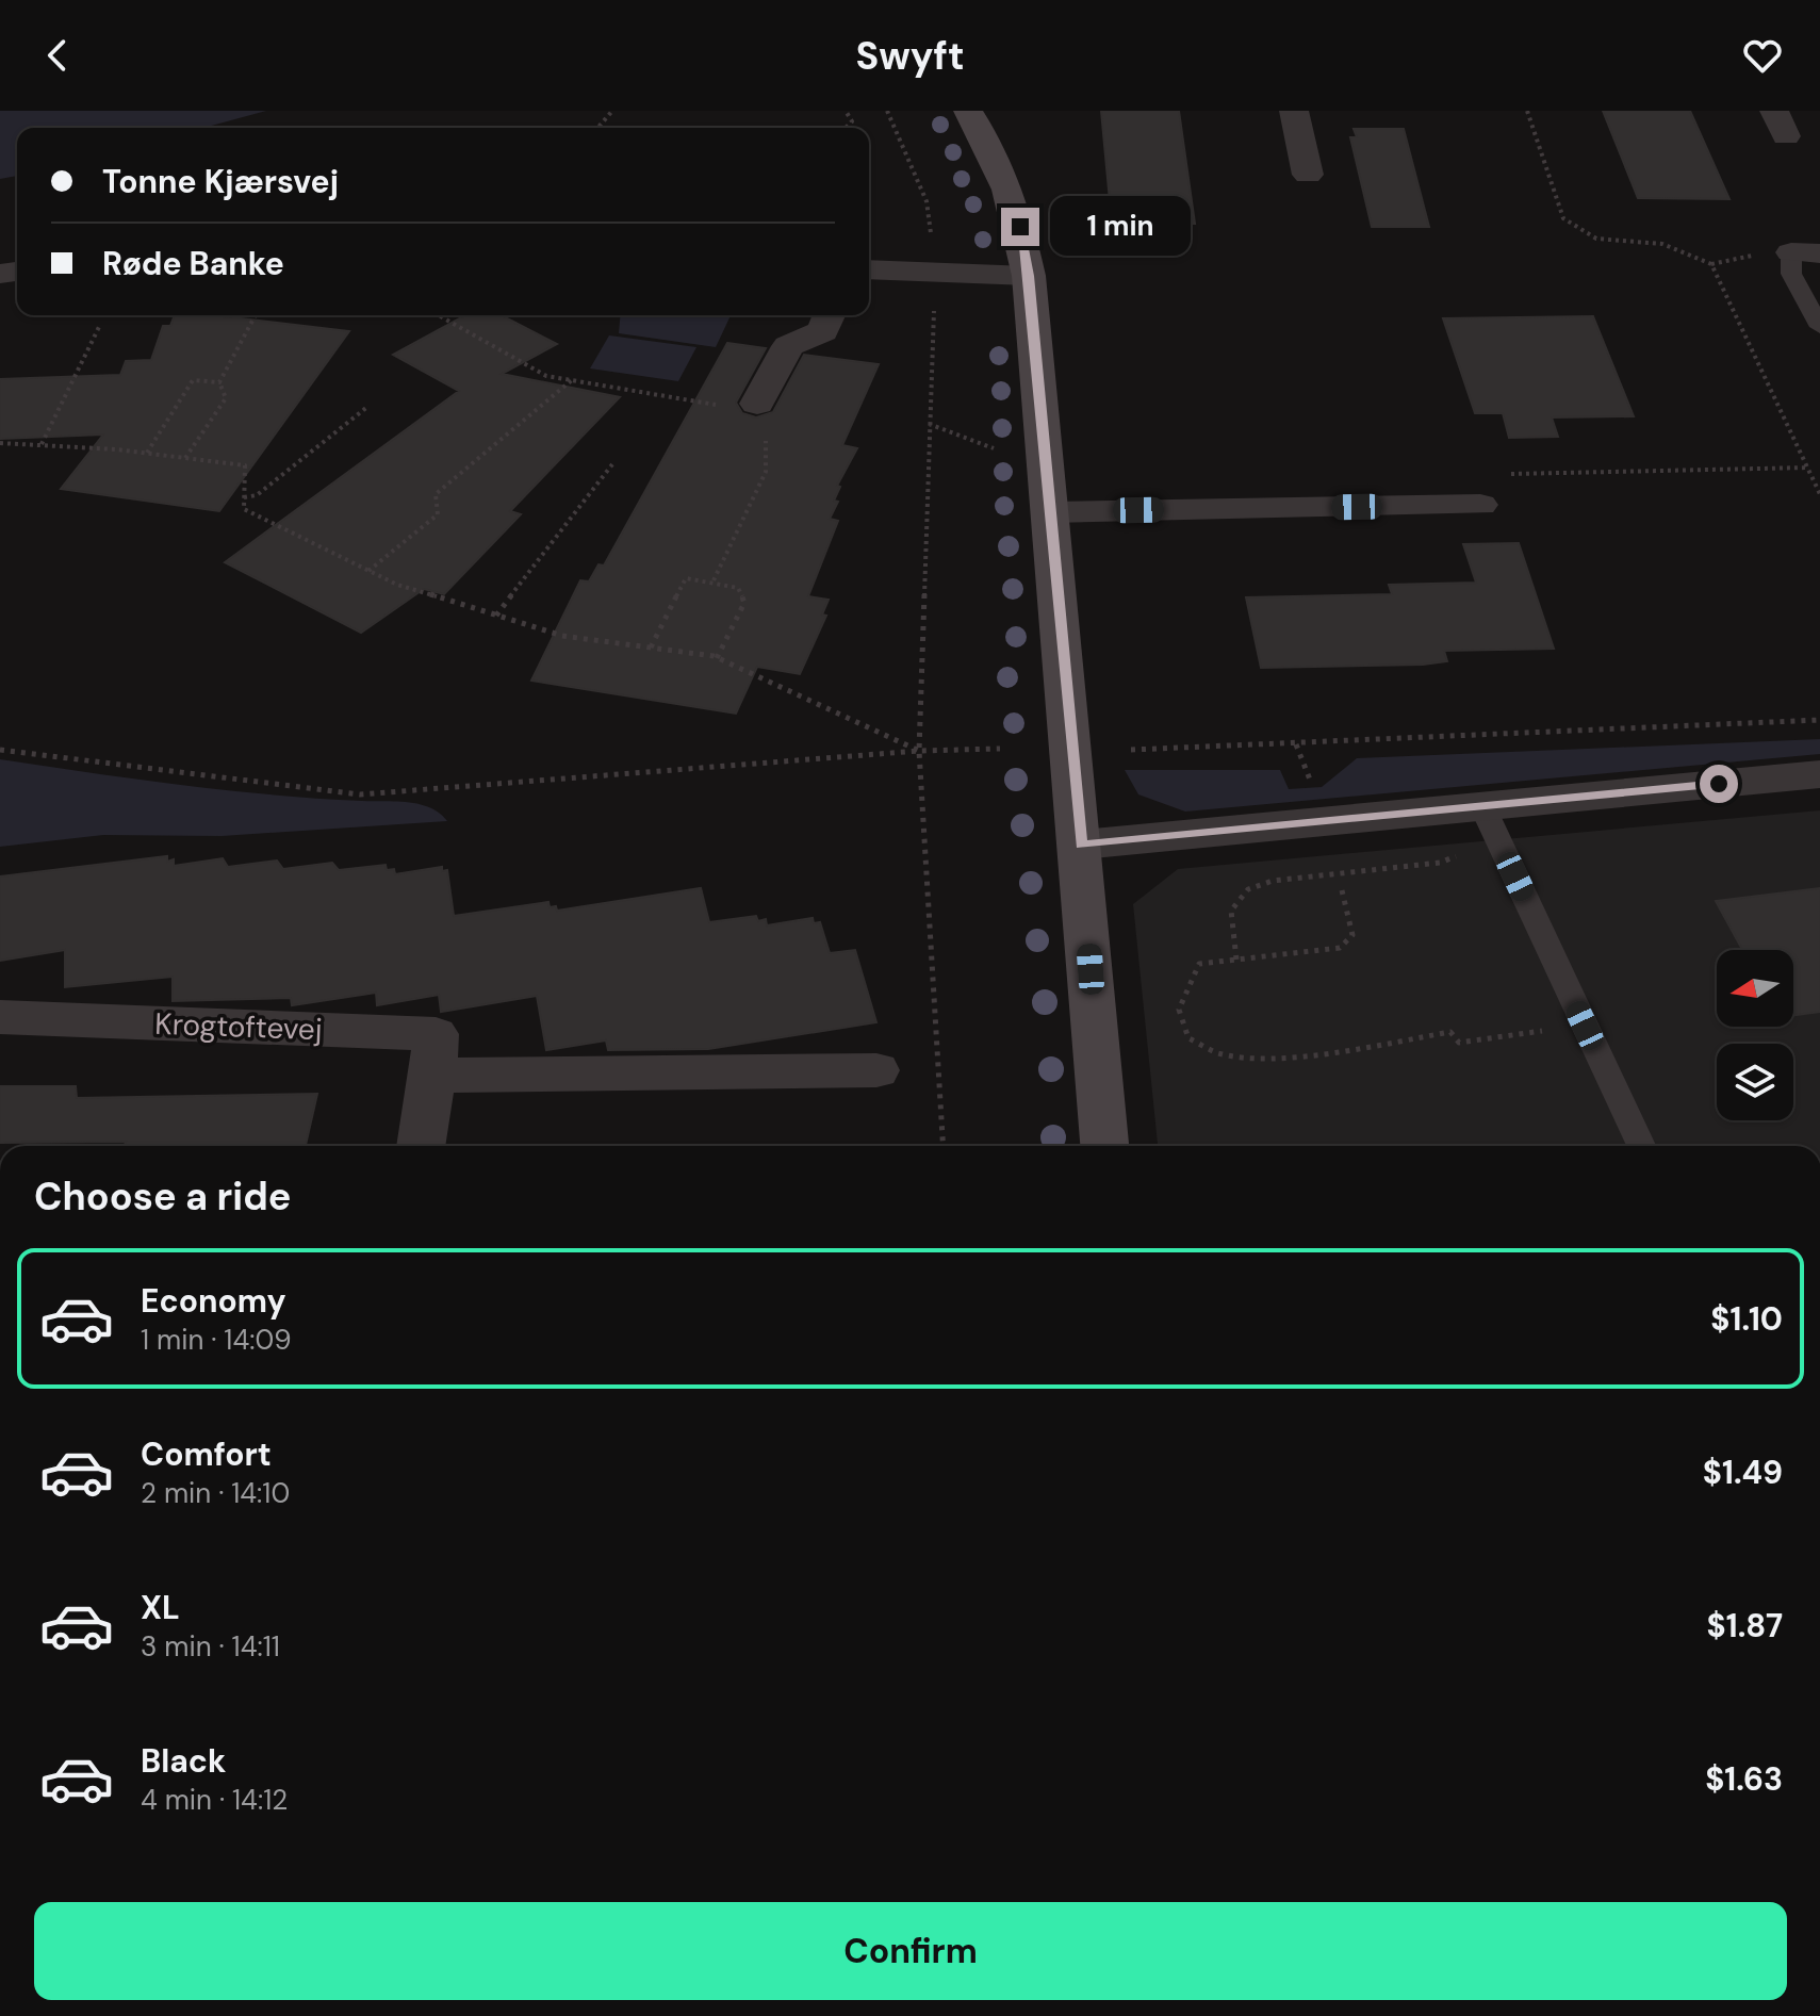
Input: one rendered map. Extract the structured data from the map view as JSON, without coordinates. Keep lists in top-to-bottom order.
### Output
{
  "streets": {
    "street": ["Krogtoftevej"]
  },
  "north": "left",
  "page": {
    "header": "Swyft",
    "banner": ["Tonne Kjærsvej", "Røde Banke"],
    "bubble": "1 min",
    "heading": "Choose a ride",
    "list": [
      {
        "name": "Economy",
        "note": "1 min · 14:09",
        "value": "$1.10"
      },
      {
        "name": "Comfort",
        "note": "2 min · 14:10",
        "value": "$1.49"
      },
      {
        "name": "XL",
        "note": "3 min · 14:11",
        "value": "$1.87"
      },
      {
        "name": "Black",
        "note": "4 min · 14:12",
        "value": "$1.63"
      }
    ],
    "buttons": "Confirm"
  }
}
